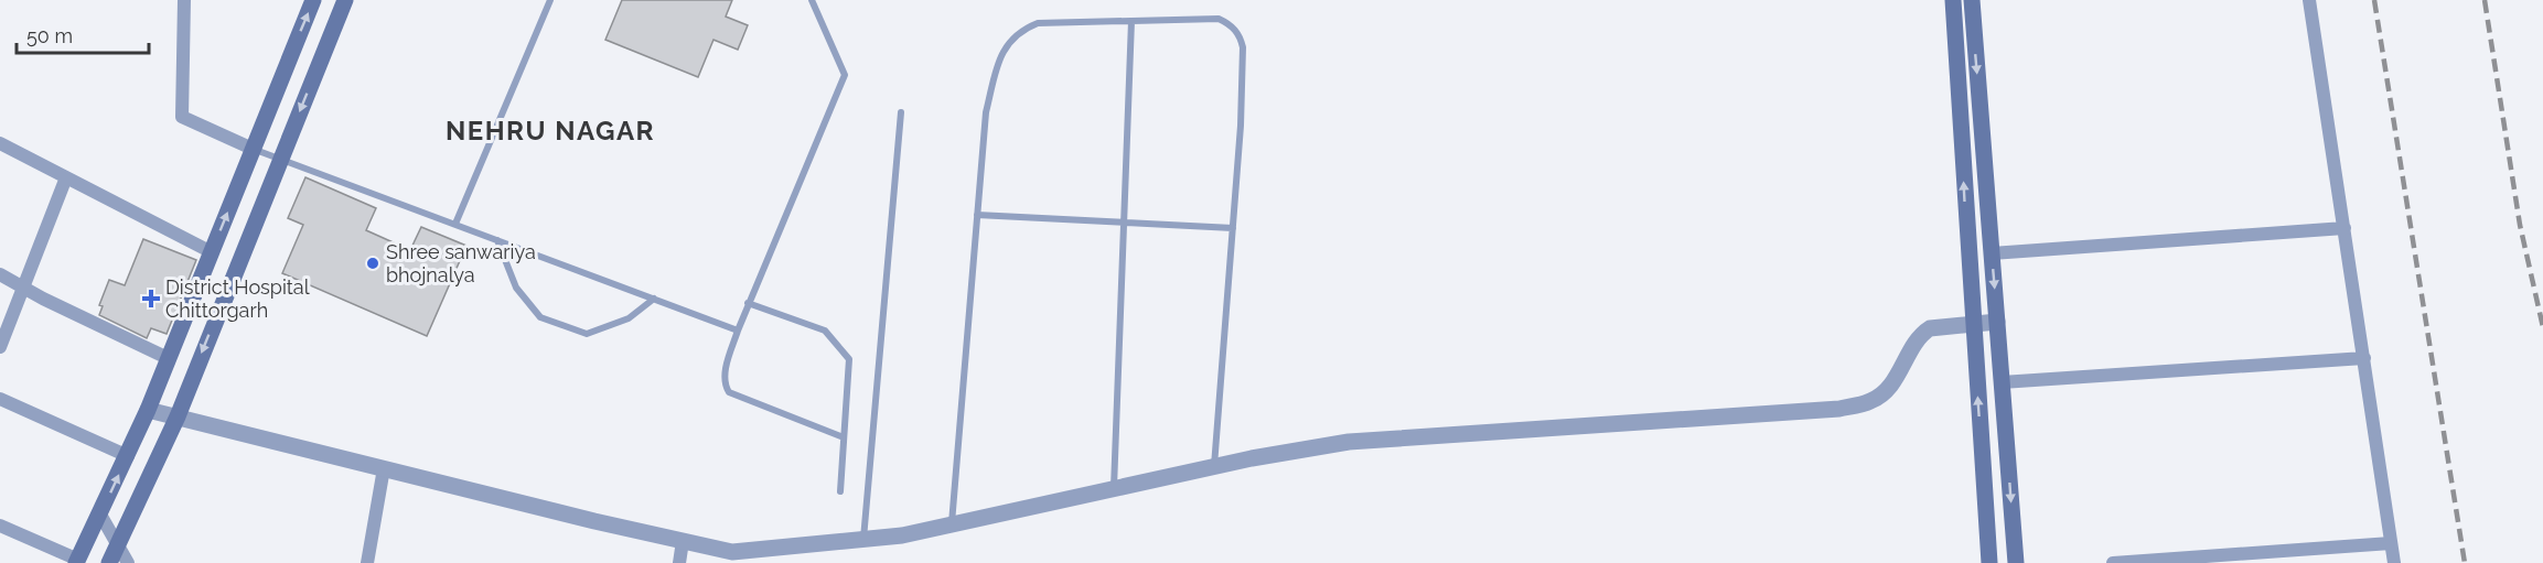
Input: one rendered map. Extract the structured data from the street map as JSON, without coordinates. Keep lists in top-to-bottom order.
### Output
{
  "districts": ["NEHRU NAGAR"],
  "places": {
    "other": ["Shree sanwariya bhojnalya"],
    "health": ["District Hospital Chittorgarh"]
  },
  "scale_bar": "50 m"
}
